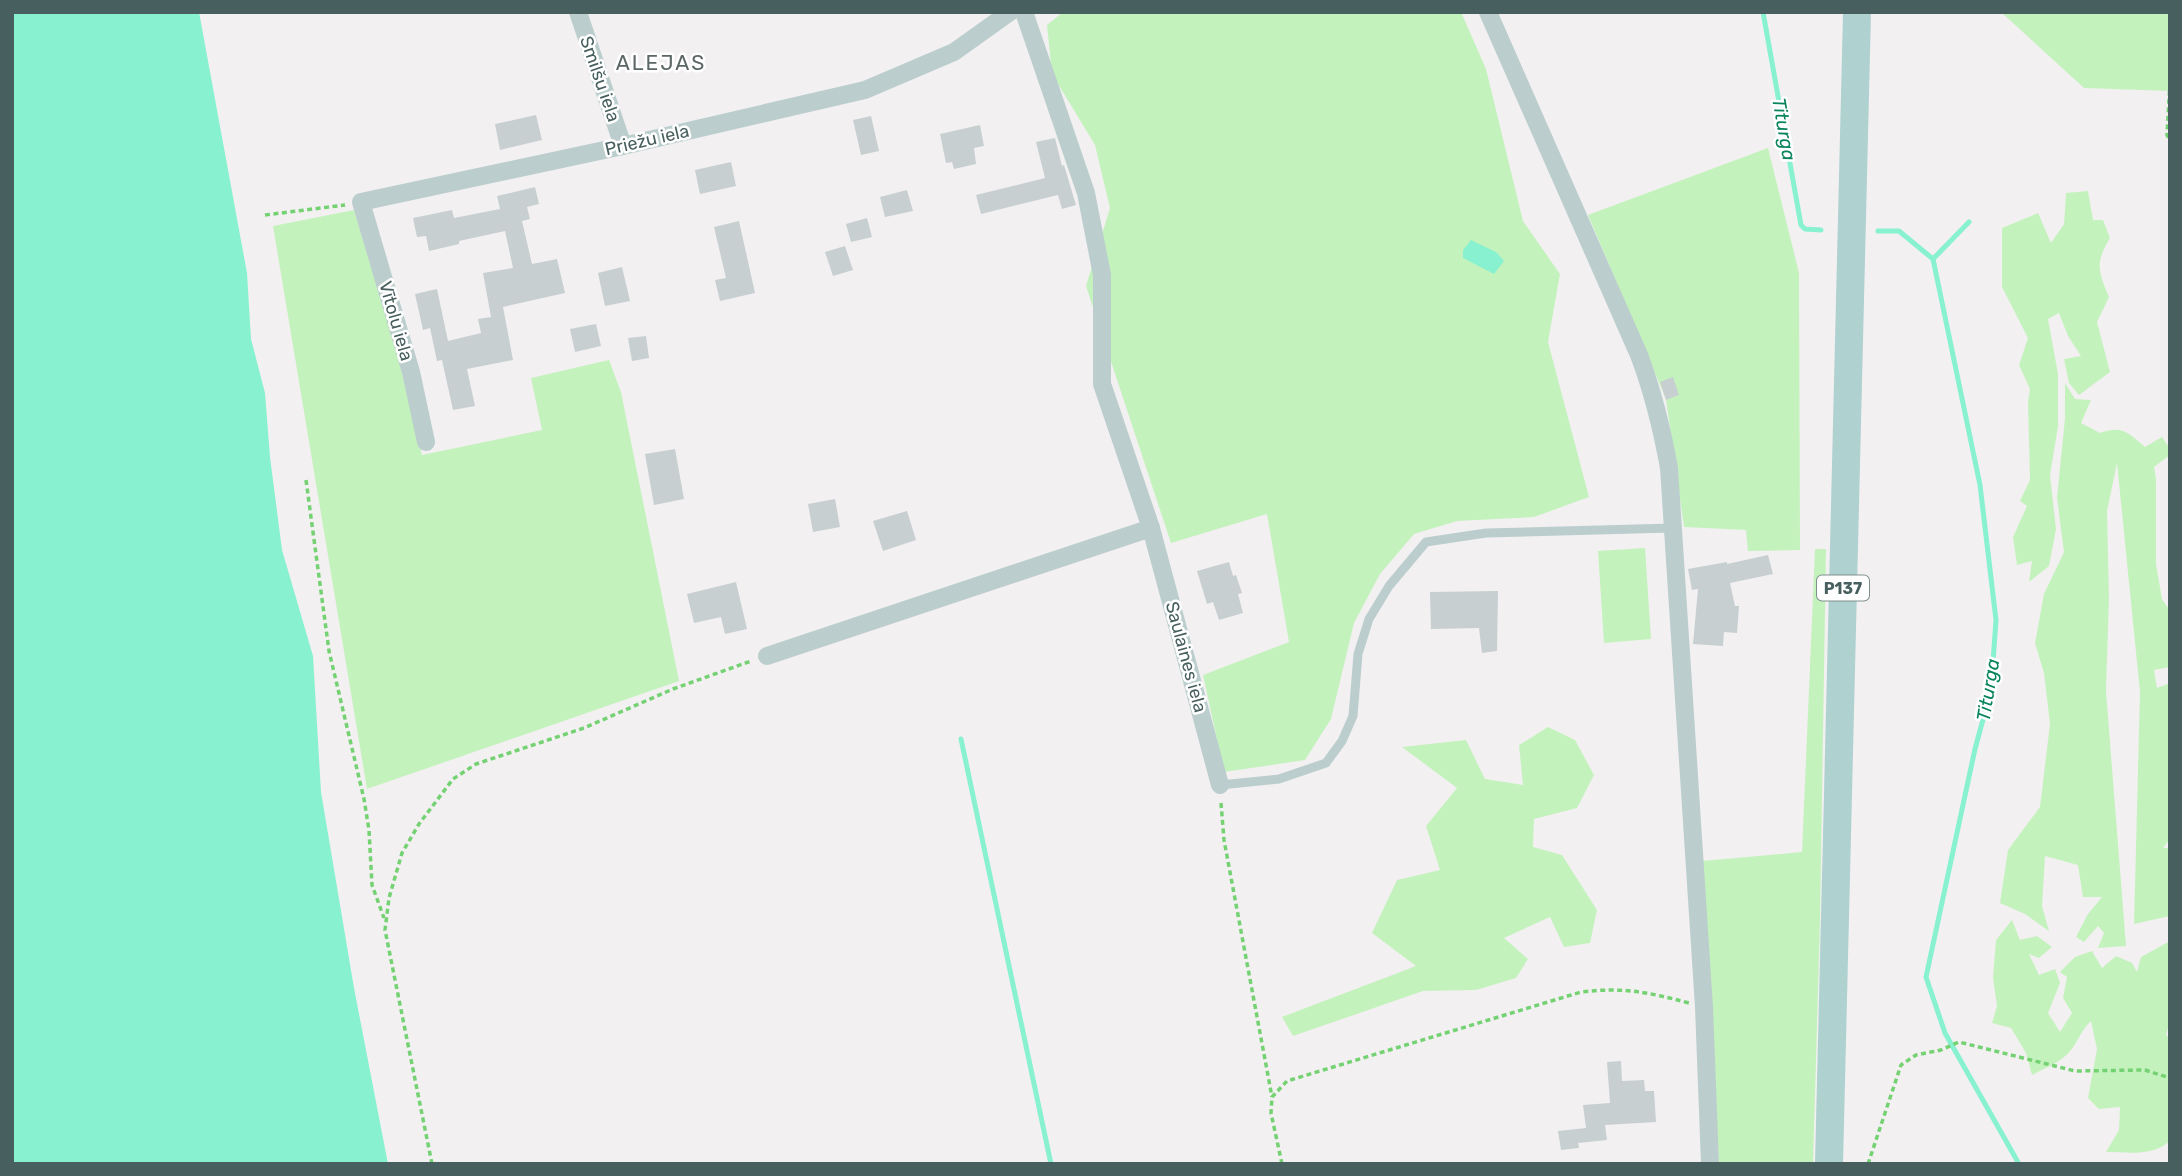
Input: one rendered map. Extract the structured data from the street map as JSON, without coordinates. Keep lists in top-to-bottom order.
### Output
{
  "streets": {
    "main road": ["P137"],
    "street": [
      "Smilšu iela",
      "Priežu iela",
      "Vītolu iela",
      "Saulaines iela"
    ]
  },
  "crossings": [
    ["Smilšu iela", "Priežu iela"],
    ["Priežu iela", "Vītolu iela"]
  ],
  "districts": ["ALEJAS"],
  "water": ["Titurga"]
}
